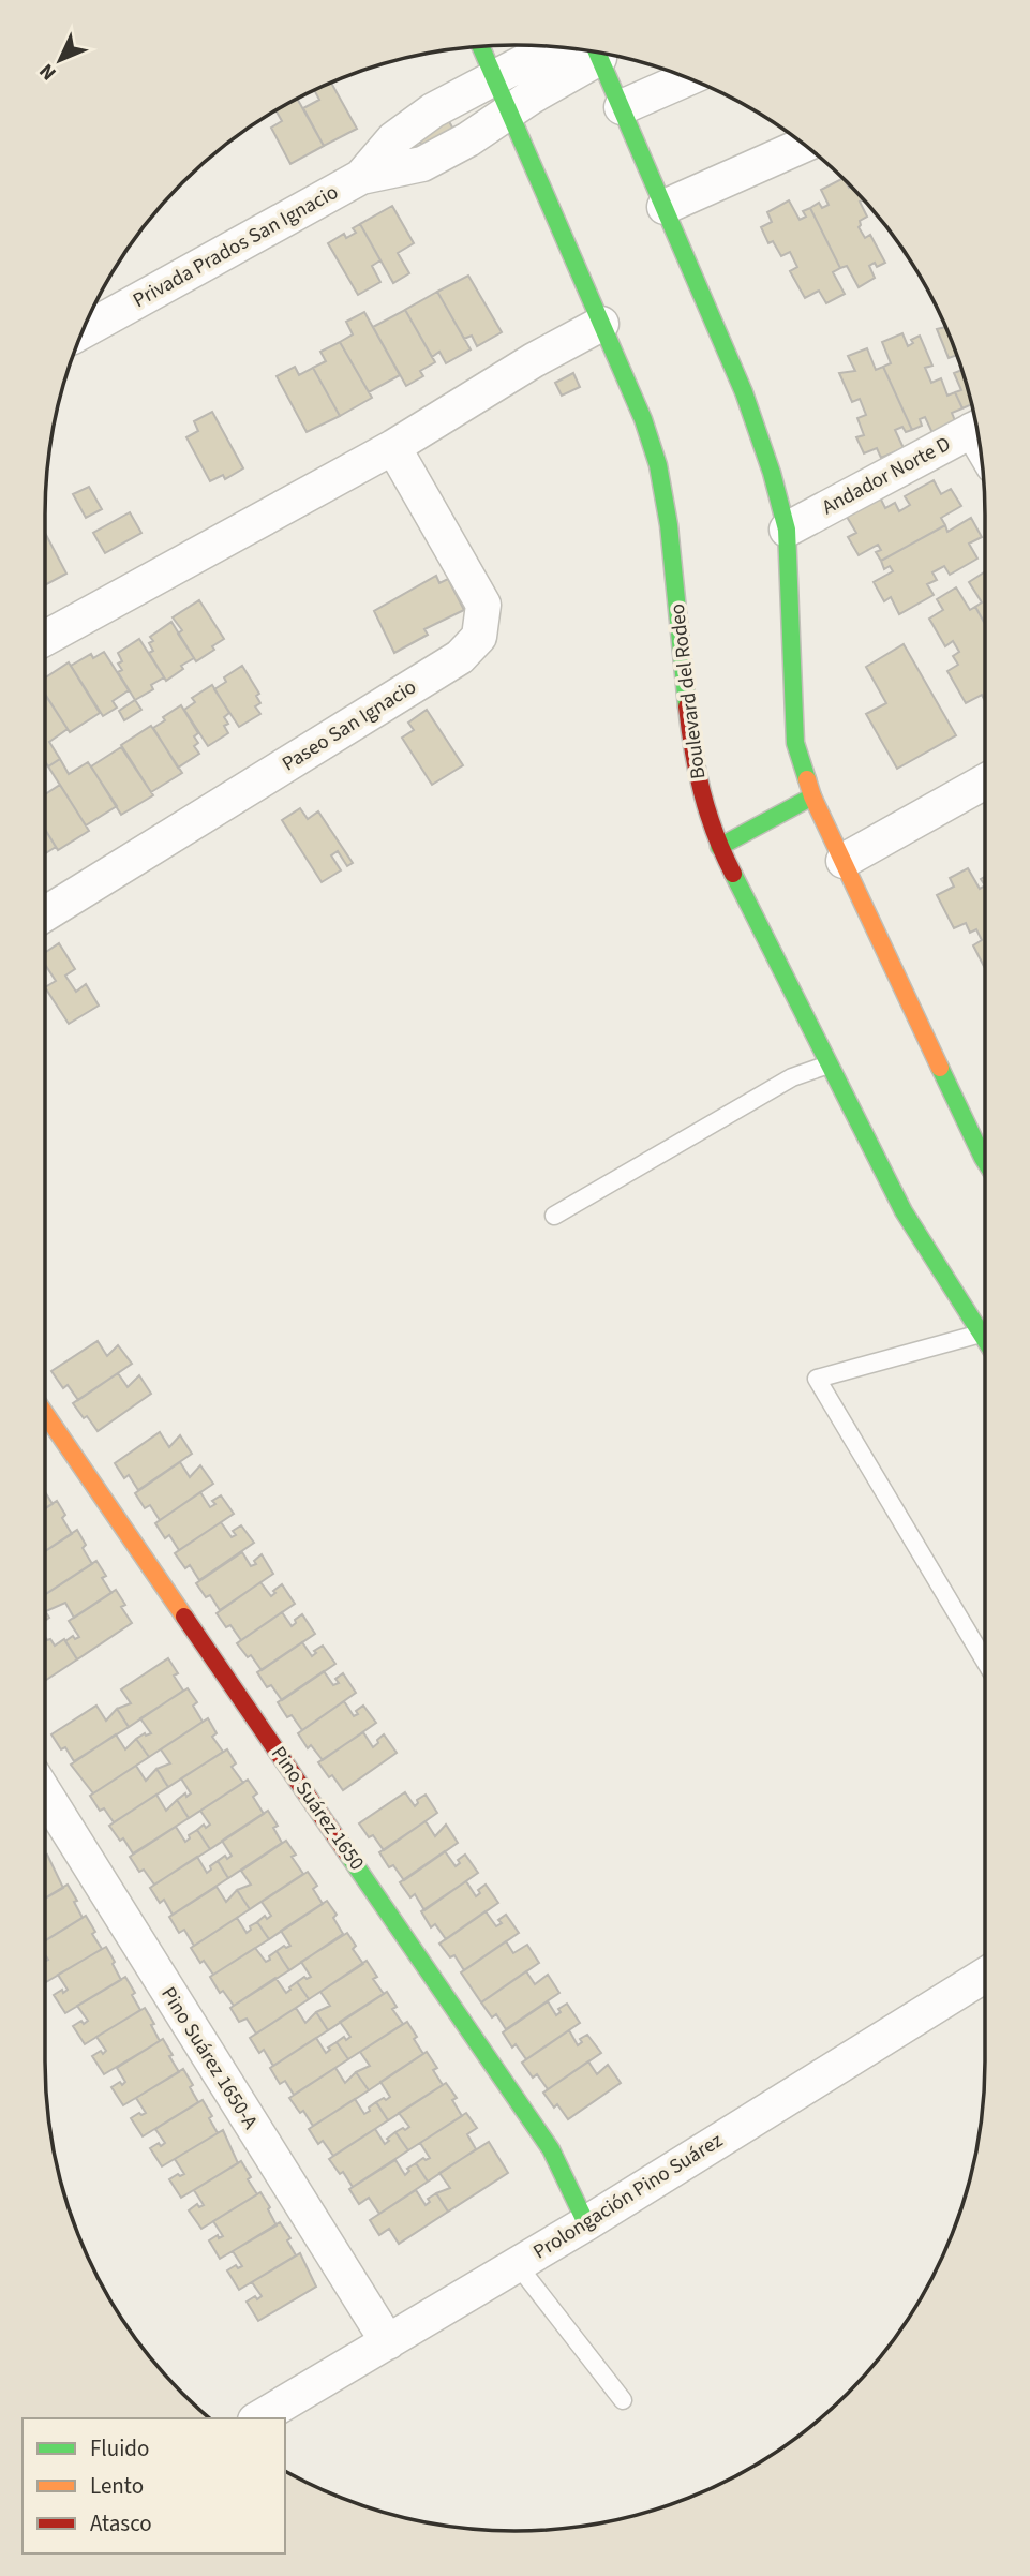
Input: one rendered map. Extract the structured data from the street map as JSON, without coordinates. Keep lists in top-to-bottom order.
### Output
{
  "streets": {
    "street": [
      "Privada Prados San Ignacio",
      "Andador Norte D",
      "Boulevard del Rodeo",
      "Paseo San Ignacio",
      "Pino Suárez 1650",
      "Pino Suárez 1650-A",
      "Prolongación Pino Suárez"
    ]
  },
  "crossings": [
    ["Pino Suárez 1650", "Prolongación Pino Suárez"],
    ["Pino Suárez 1650-A", "Prolongación Pino Suárez"]
  ],
  "legend": ["Fluido", "Lento", "Atasco"],
  "north": "bottom left"
}
